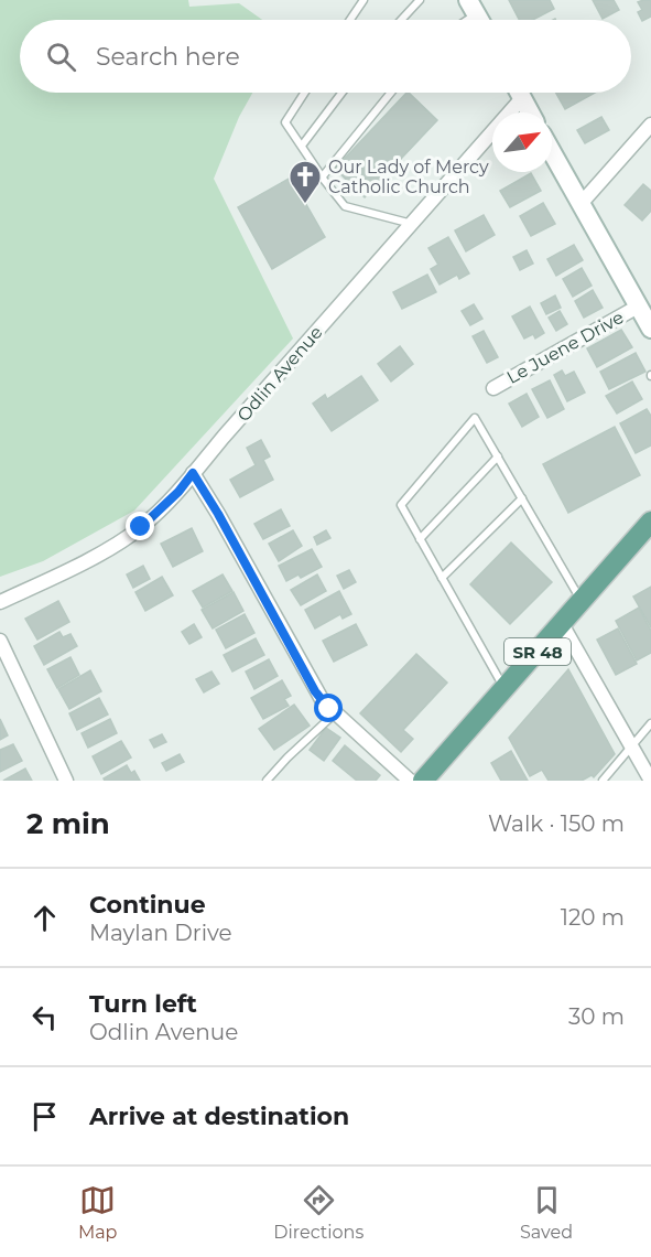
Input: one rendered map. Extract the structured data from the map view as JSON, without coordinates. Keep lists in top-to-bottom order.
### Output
{
  "streets": {
    "main road": ["SR 48"],
    "street": ["Le Juene Drive", "Odlin Avenue"]
  },
  "places": {
    "church": ["Our Lady of Mercy Catholic Church"]
  },
  "north": "top right",
  "page": {
    "search": "Search here",
    "heading": ["2 min", "Walk · 150 m"],
    "list": [
      ["Continue", "Maylan Drive", "120 m"],
      ["Turn left", "Odlin Avenue", "30 m"],
      "Arrive at destination"
    ],
    "nav": ["Map", "Directions", "Saved"]
  }
}
